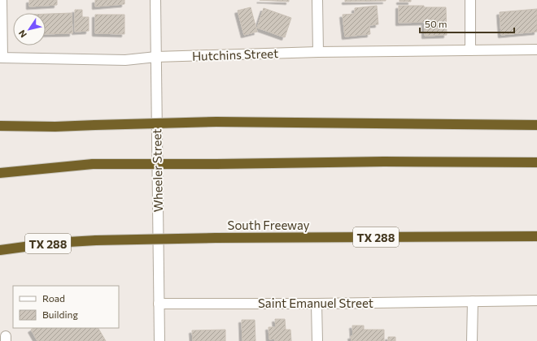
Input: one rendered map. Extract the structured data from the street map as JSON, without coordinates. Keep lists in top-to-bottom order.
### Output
{
  "streets": {
    "highway": ["South Freeway", "TX 288"],
    "main road": ["Hutchins Street", "Wheeler Street", "Saint Emanuel Street"]
  },
  "crossings": [
    ["Hutchins Street", "Wheeler Street"],
    ["Wheeler Street", "Saint Emanuel Street"]
  ],
  "legend": ["Road", "Building"],
  "scale_bar": "50 m",
  "north": "bottom left"
}
